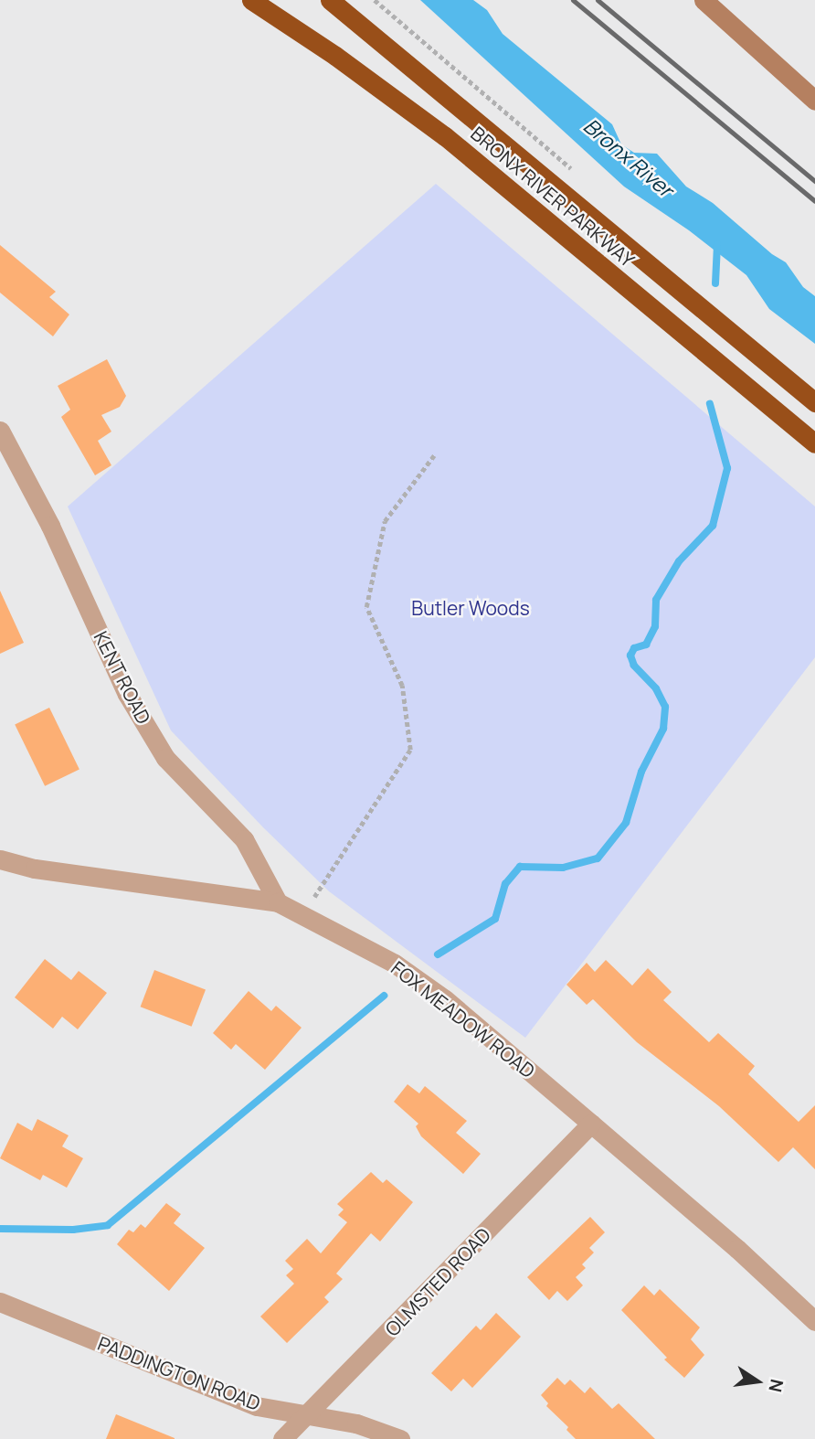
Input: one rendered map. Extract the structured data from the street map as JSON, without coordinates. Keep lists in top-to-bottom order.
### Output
{
  "streets": {
    "highway": ["BRONX RIVER PARKWAY"],
    "street": [
      "KENT ROAD",
      "FOX MEADOW ROAD",
      "OLMSTED ROAD",
      "PADDINGTON ROAD"
    ]
  },
  "crossings": [
    ["KENT ROAD", "FOX MEADOW ROAD"],
    ["FOX MEADOW ROAD", "OLMSTED ROAD"],
    ["OLMSTED ROAD", "PADDINGTON ROAD"]
  ],
  "water": ["Bronx River"],
  "parks": ["Butler Woods"],
  "north": "right"
}
